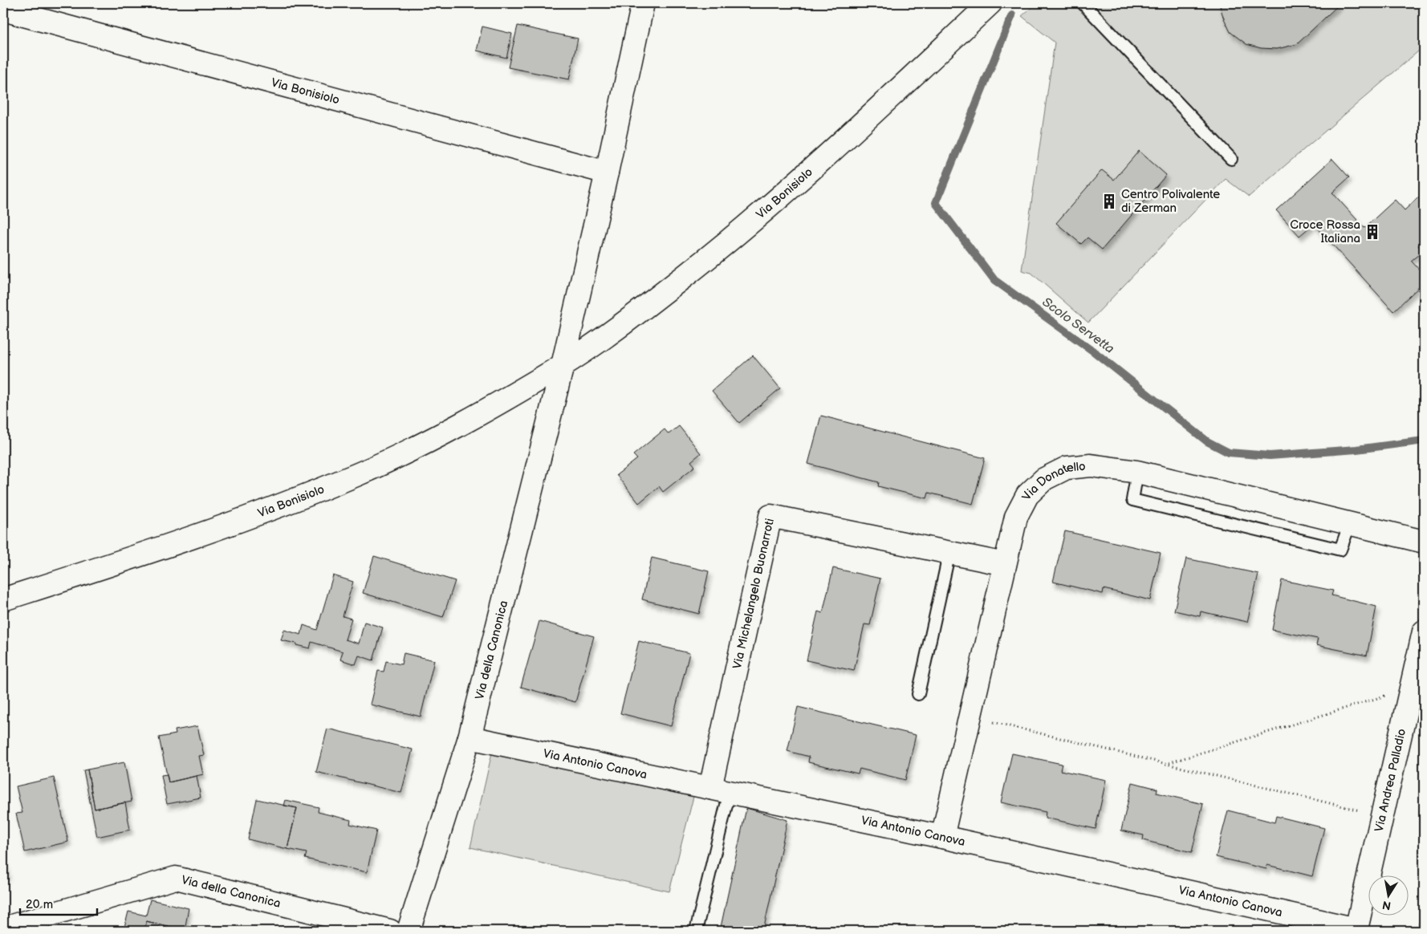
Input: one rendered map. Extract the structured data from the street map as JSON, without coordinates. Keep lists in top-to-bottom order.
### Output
{
  "streets": {
    "street": [
      "Via Bonisiolo",
      "Via Donatello",
      "Via Michelangelo Buonarroti",
      "Via della Canonica",
      "Via Antonio Canova",
      "Via Andrea Palladio"
    ]
  },
  "crossings": [
    ["Via Bonisiolo", "Via della Canonica"],
    ["Via Donatello", "Via Michelangelo Buonarroti"],
    ["Via Donatello", "Via Antonio Canova"],
    ["Via Michelangelo Buonarroti", "Via Antonio Canova"],
    ["Via della Canonica", "Via Antonio Canova"],
    ["Via Antonio Canova", "Via Andrea Palladio"]
  ],
  "water": ["Scolo Servetta"],
  "places": {
    "building": ["Centro Polivalente di Zerman", "Croce Rossa Italiana"]
  },
  "scale_bar": "20 m",
  "north": "bottom"
}
